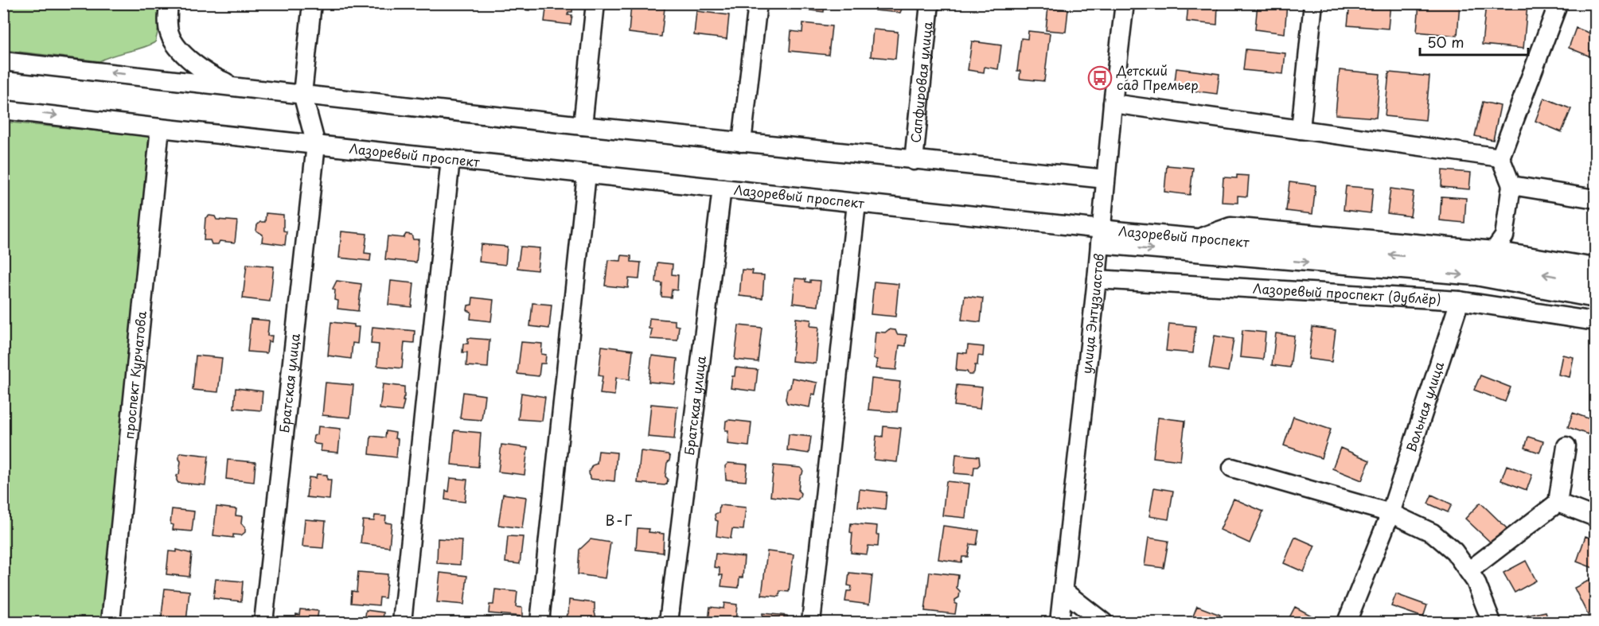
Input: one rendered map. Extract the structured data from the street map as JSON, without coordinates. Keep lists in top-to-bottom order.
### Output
{
  "streets": {
    "street": [
      "Сапфировая улица",
      "Лазоревый проспект",
      "Лазоревый проспект (дублёр)",
      "улица Энтузиастов",
      "проспект Курчатова",
      "Братская улица",
      "Вольная улица"
    ]
  },
  "crossings": [
    ["Лазоревый проспект", "улица Энтузиастов"],
    ["Лазоревый проспект", "проспект Курчатова"],
    ["Лазоревый проспект", "Братская улица"],
    ["Лазоревый проспект (дублёр)", "улица Энтузиастов"],
    ["Лазоревый проспект (дублёр)", "Вольная улица"]
  ],
  "districts": ["В-Г"],
  "places": {
    "bus stop": ["Детский сад Премьер"]
  },
  "scale_bar": "50 m"
}
